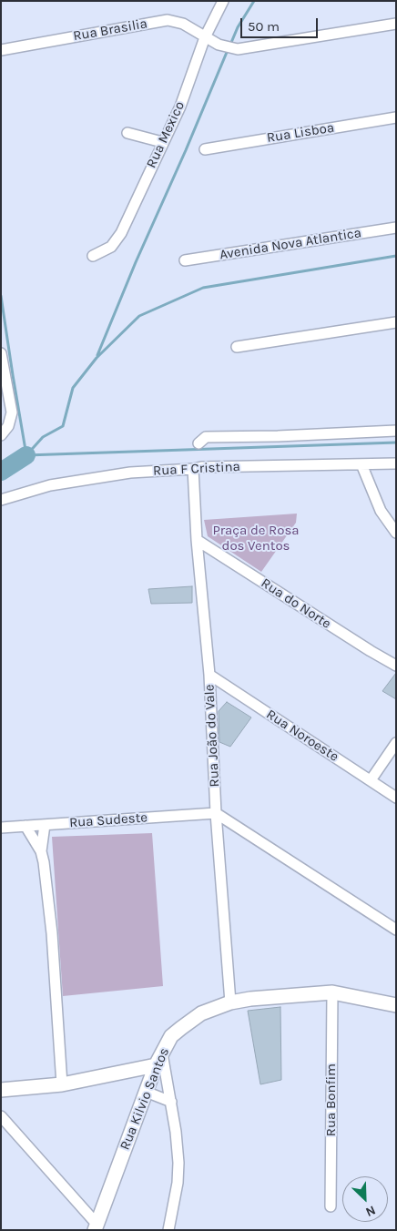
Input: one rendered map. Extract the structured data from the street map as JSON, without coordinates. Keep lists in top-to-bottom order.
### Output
{
  "streets": {
    "main road": ["Rua Kilvio Santos"],
    "street": [
      "Rua Brasilia",
      "Rua Lisboa",
      "Rua Mexico",
      "Avenida Nova Atlantica",
      "Rua F Cristina",
      "Rua do Norte",
      "Rua João do Vale",
      "Rua Noroeste",
      "Rua Sudeste",
      "Rua Bonfim"
    ]
  },
  "crossings": [
    ["Rua Brasilia", "Rua Mexico"],
    ["Rua F Cristina", "Rua João do Vale"],
    ["Rua do Norte", "Rua João do Vale"],
    ["Rua João do Vale", "Rua Noroeste"],
    ["Rua João do Vale", "Rua Sudeste"],
    ["Rua João do Vale", "Rua Kilvio Santos"],
    ["Rua Kilvio Santos", "Rua Bonfim"]
  ],
  "parks": ["Praça de Rosa dos Ventos"],
  "scale_bar": "50 m",
  "north": "bottom right"
}
